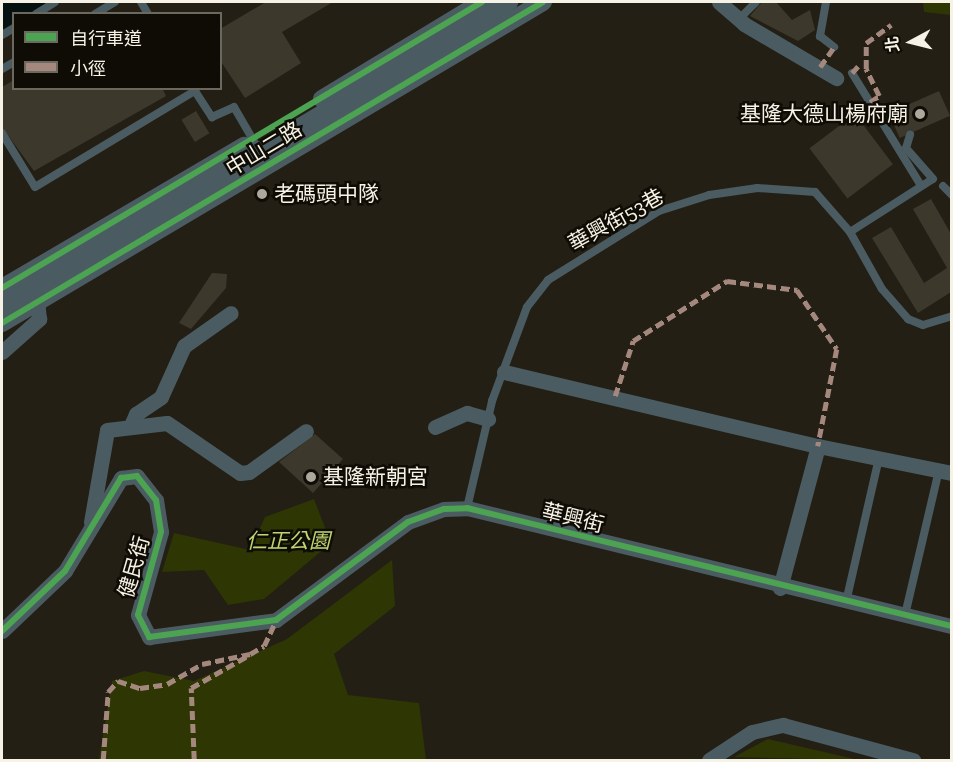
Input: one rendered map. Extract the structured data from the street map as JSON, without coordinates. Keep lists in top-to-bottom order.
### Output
{
  "streets": {
    "street": ["中山二路", "華興街", "健民街"],
    "lane": ["華興街53巷"]
  },
  "crossings": [
    ["華興街53巷", "華興街"],
    ["華興街53巷", "健民街"],
    ["華興街", "健民街"]
  ],
  "parks": ["仁正公園"],
  "places": ["基隆大德山楊府廟", "老碼頭中隊", "基隆新朝宮"],
  "legend": ["自行車道", "小徑"],
  "north": "left"
}
